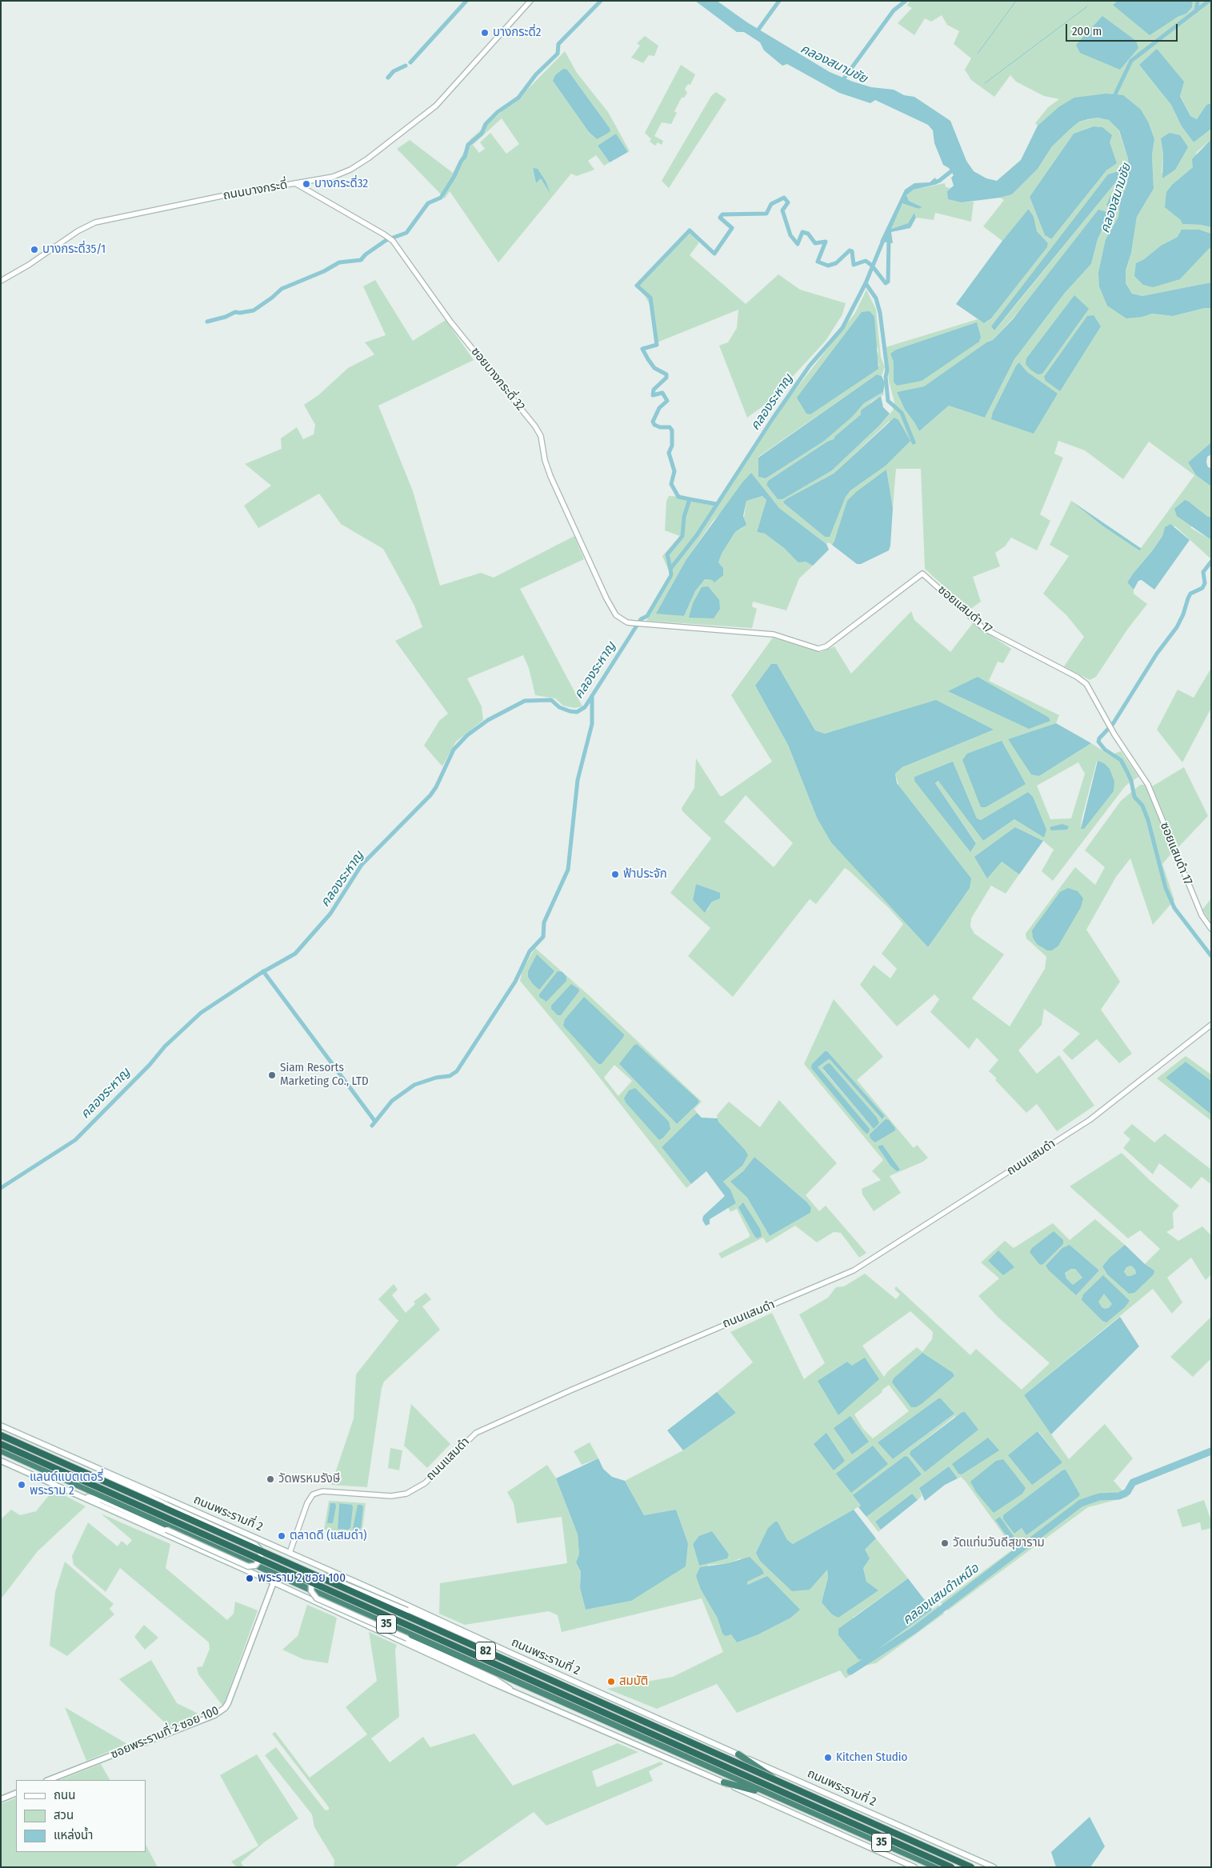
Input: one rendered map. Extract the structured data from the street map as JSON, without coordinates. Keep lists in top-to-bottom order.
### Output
{
  "streets": {
    "highway": ["ถนนพระรามที่ 2", "35", "82"],
    "main road": ["ซอยพระรามที่ 2 ซอย 100"],
    "street": [
      "ถนนบางกระดี่",
      "ซอยบางกระดี่ 32",
      "ซอยแสมดำ 17",
      "ถนนแสมดำ"
    ]
  },
  "crossings": [
    ["ถนนบางกระดี่", "ซอยบางกระดี่ 32"],
    ["ซอยบางกระดี่ 32", "ซอยแสมดำ 17"],
    ["ถนนแสมดำ", "ถนนพระรามที่ 2"],
    ["ถนนพระรามที่ 2", "82"],
    ["35", "ซอยพระรามที่ 2 ซอย 100"]
  ],
  "water": ["คลองสนามชัย", "คลองระหาญ", "คลองแสมดำเหนือ"],
  "places": [
    "บางกระดี่2",
    "บางกระดี่32",
    "บางกระดี่35/1",
    "ฟ้าประจัก",
    "Siam Resorts Marketing Co., LTD",
    "วัดพรหมรังษี",
    "แลนด์แบตเตอรี่ พระราม 2",
    "ตลาดดี (แสมดำ)",
    "วัดแท่นวันดีสุขาราม",
    "พระราม 2 ซอย 100",
    "สมบัติ",
    "Kitchen Studio"
  ],
  "legend": ["ถนน", "สวน", "แหล่งน้ำ"],
  "scale_bar": "200 m"
}
